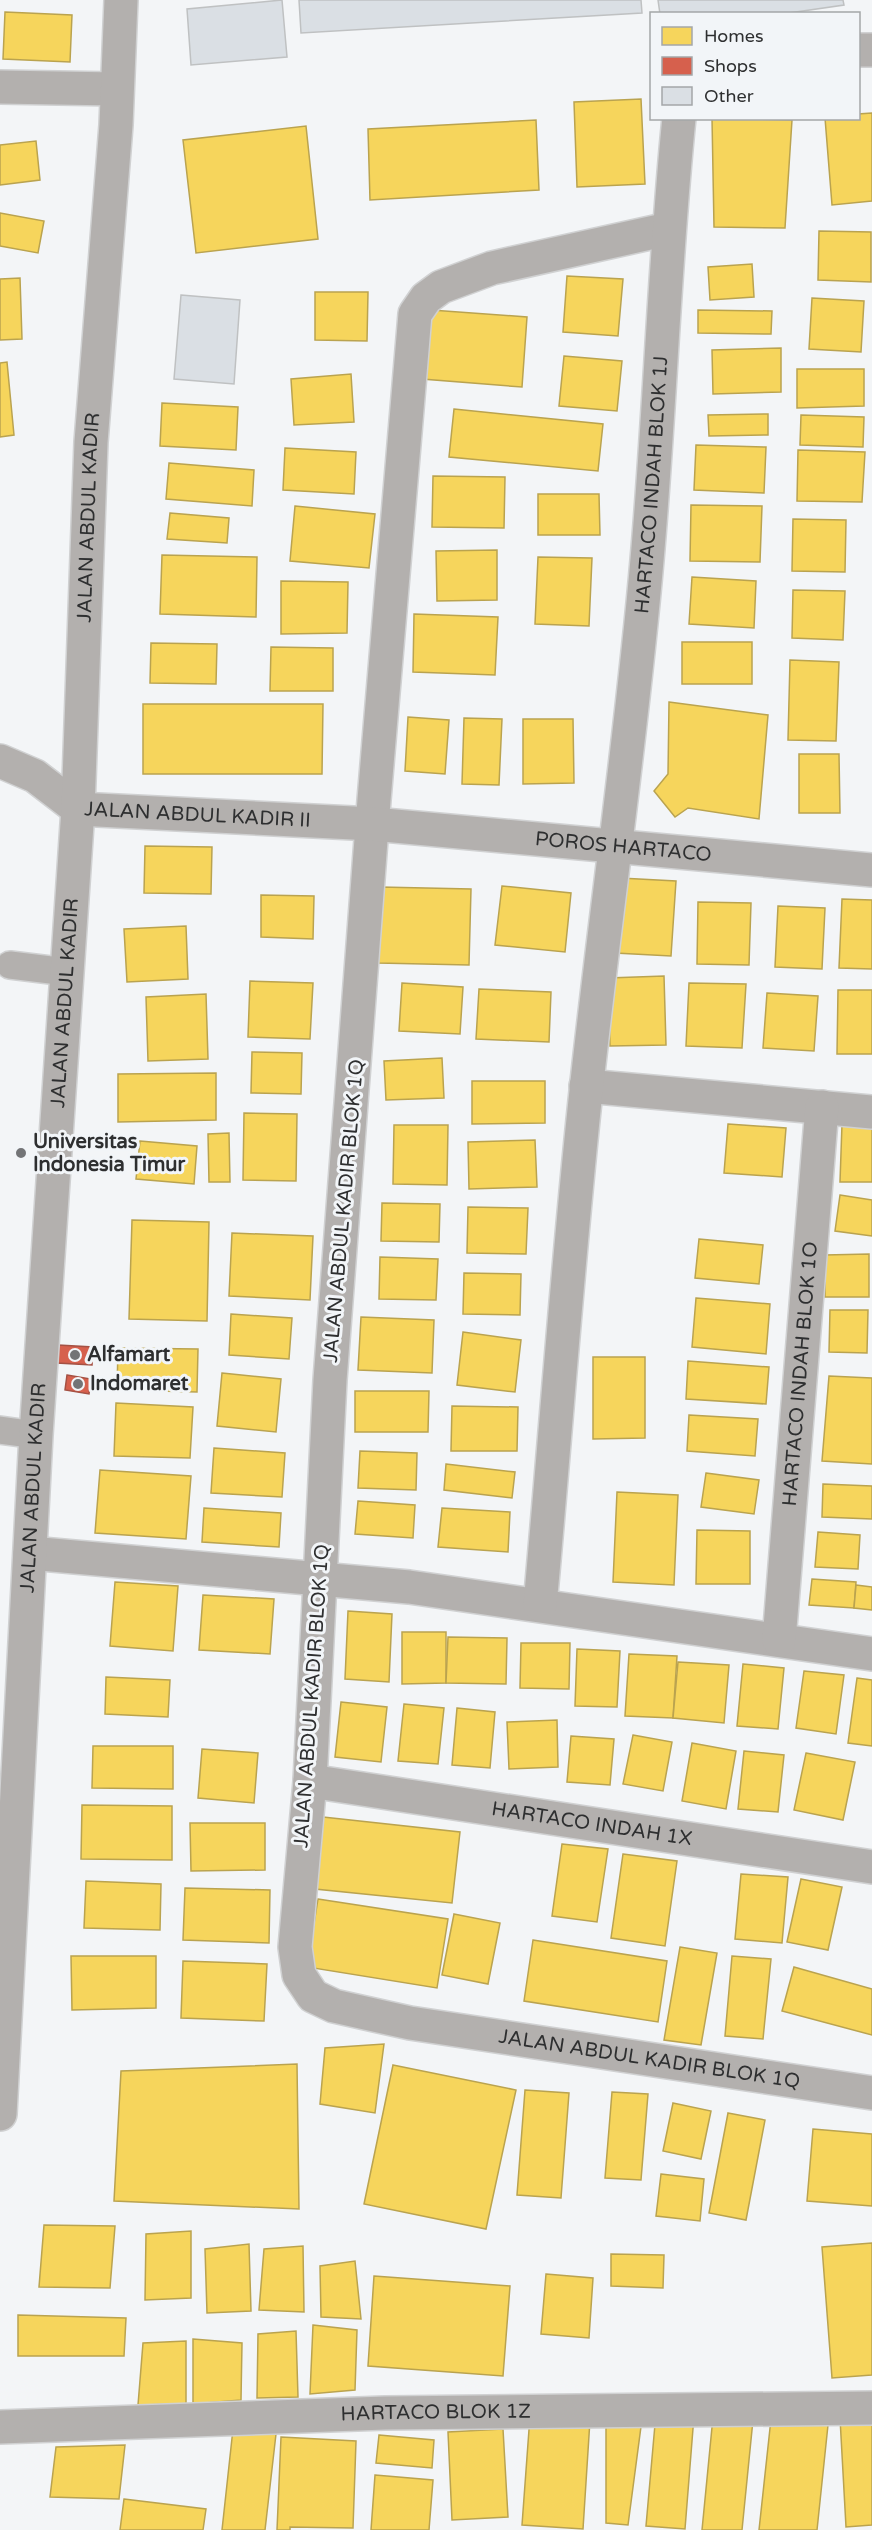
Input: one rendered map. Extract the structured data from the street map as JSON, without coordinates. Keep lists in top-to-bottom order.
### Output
{
  "streets": {
    "street": [
      "HARTACO INDAH BLOK 1J",
      "JALAN ABDUL KADIR",
      "JALAN ABDUL KADIR II",
      "POROS HARTACO",
      "JALAN ABDUL KADIR BLOK 1Q",
      "HARTACO INDAH BLOK 1O",
      "HARTACO INDAH 1X",
      "HARTACO BLOK 1Z"
    ]
  },
  "crossings": [
    ["HARTACO INDAH BLOK 1J", "POROS HARTACO"],
    ["HARTACO INDAH BLOK 1J", "JALAN ABDUL KADIR BLOK 1Q"],
    ["JALAN ABDUL KADIR", "JALAN ABDUL KADIR II"],
    ["JALAN ABDUL KADIR II", "POROS HARTACO"],
    ["JALAN ABDUL KADIR II", "JALAN ABDUL KADIR BLOK 1Q"],
    ["POROS HARTACO", "JALAN ABDUL KADIR BLOK 1Q"],
    ["JALAN ABDUL KADIR BLOK 1Q", "HARTACO INDAH 1X"]
  ],
  "places": ["Universitas Indonesia Timur", "Alfamart", "Indomaret"],
  "legend": ["Homes", "Shops", "Other"]
}
